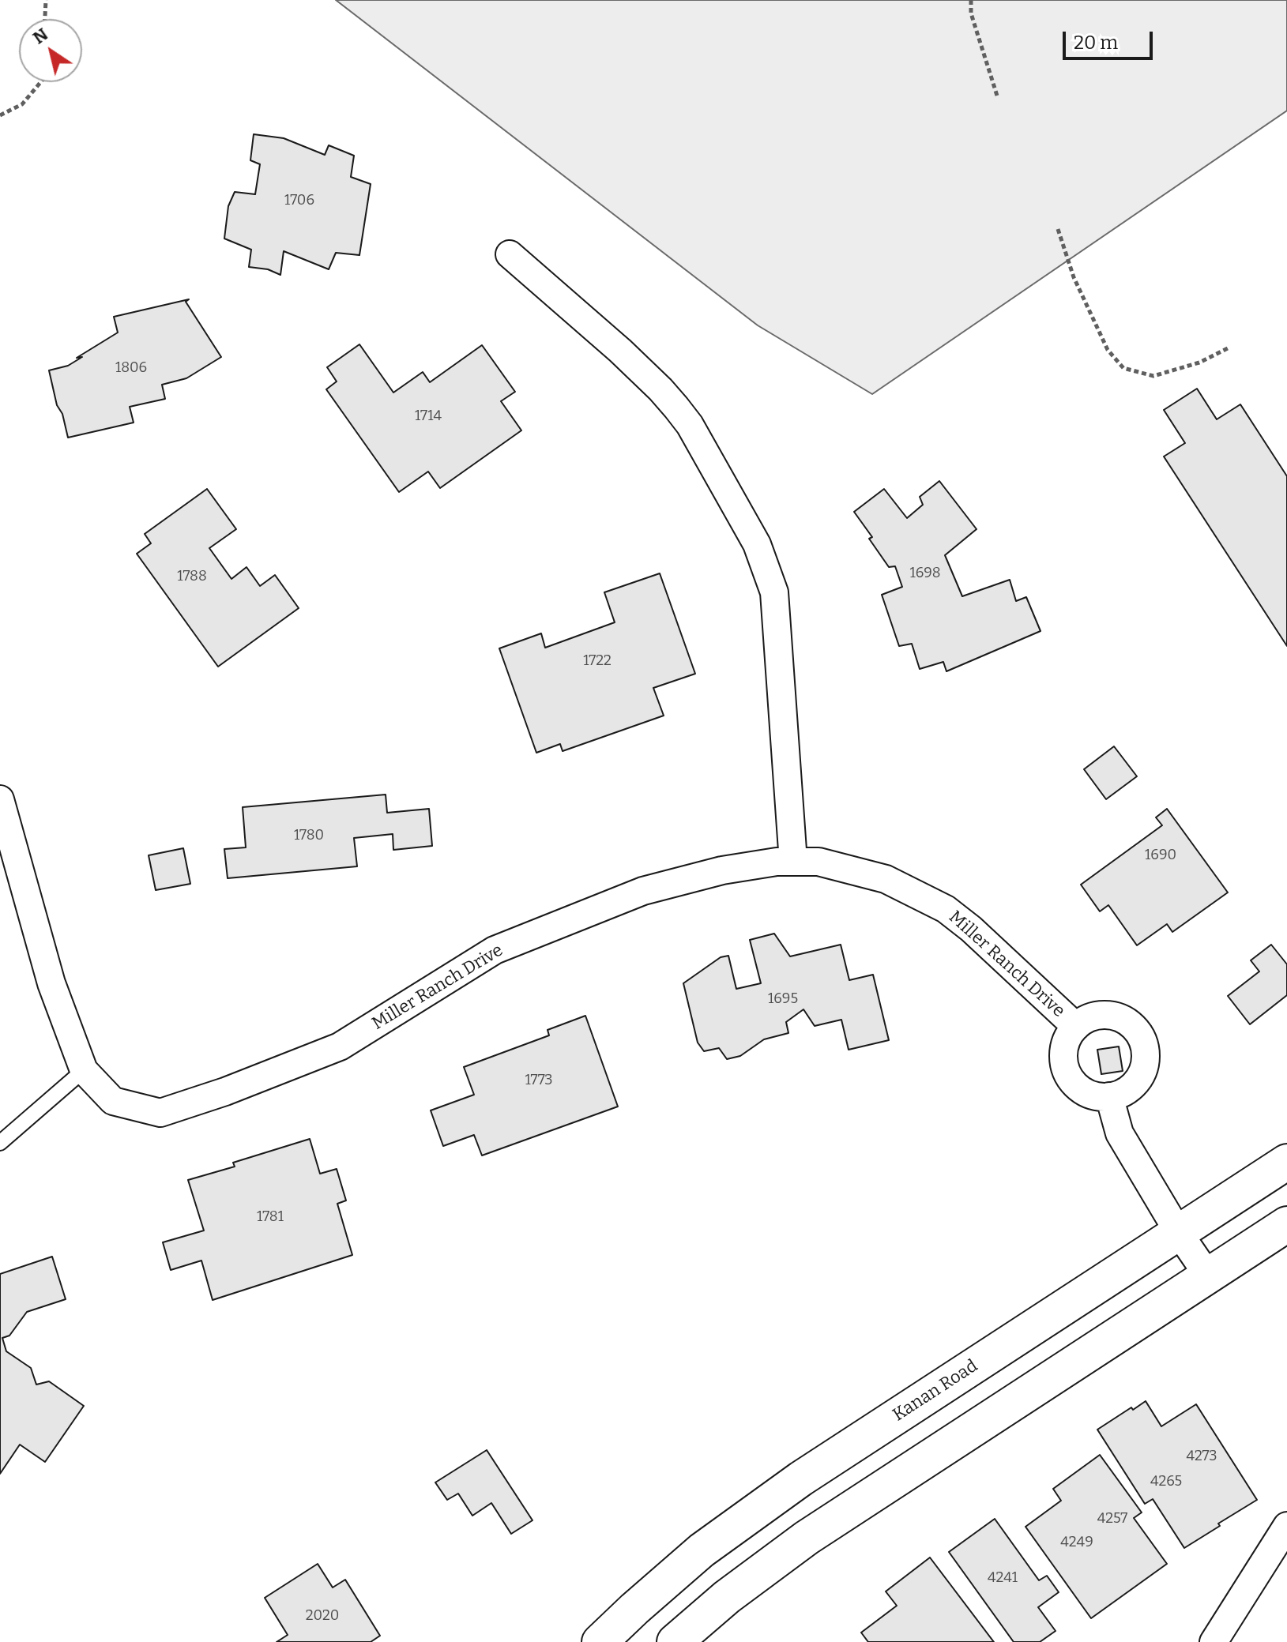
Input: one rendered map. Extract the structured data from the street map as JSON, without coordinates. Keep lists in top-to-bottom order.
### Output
{
  "streets": {
    "main road": ["Kanan Road"],
    "street": ["Miller Ranch Drive"]
  },
  "house_numbers": [
    "1706",
    "1806",
    "1714",
    "1698",
    "1788",
    "1722",
    "1780",
    "1690",
    "1695",
    "1773",
    "1781",
    "4273",
    "4265",
    "4257",
    "4249",
    "4241",
    "2020"
  ],
  "scale_bar": "20 m",
  "north": "top left"
}
